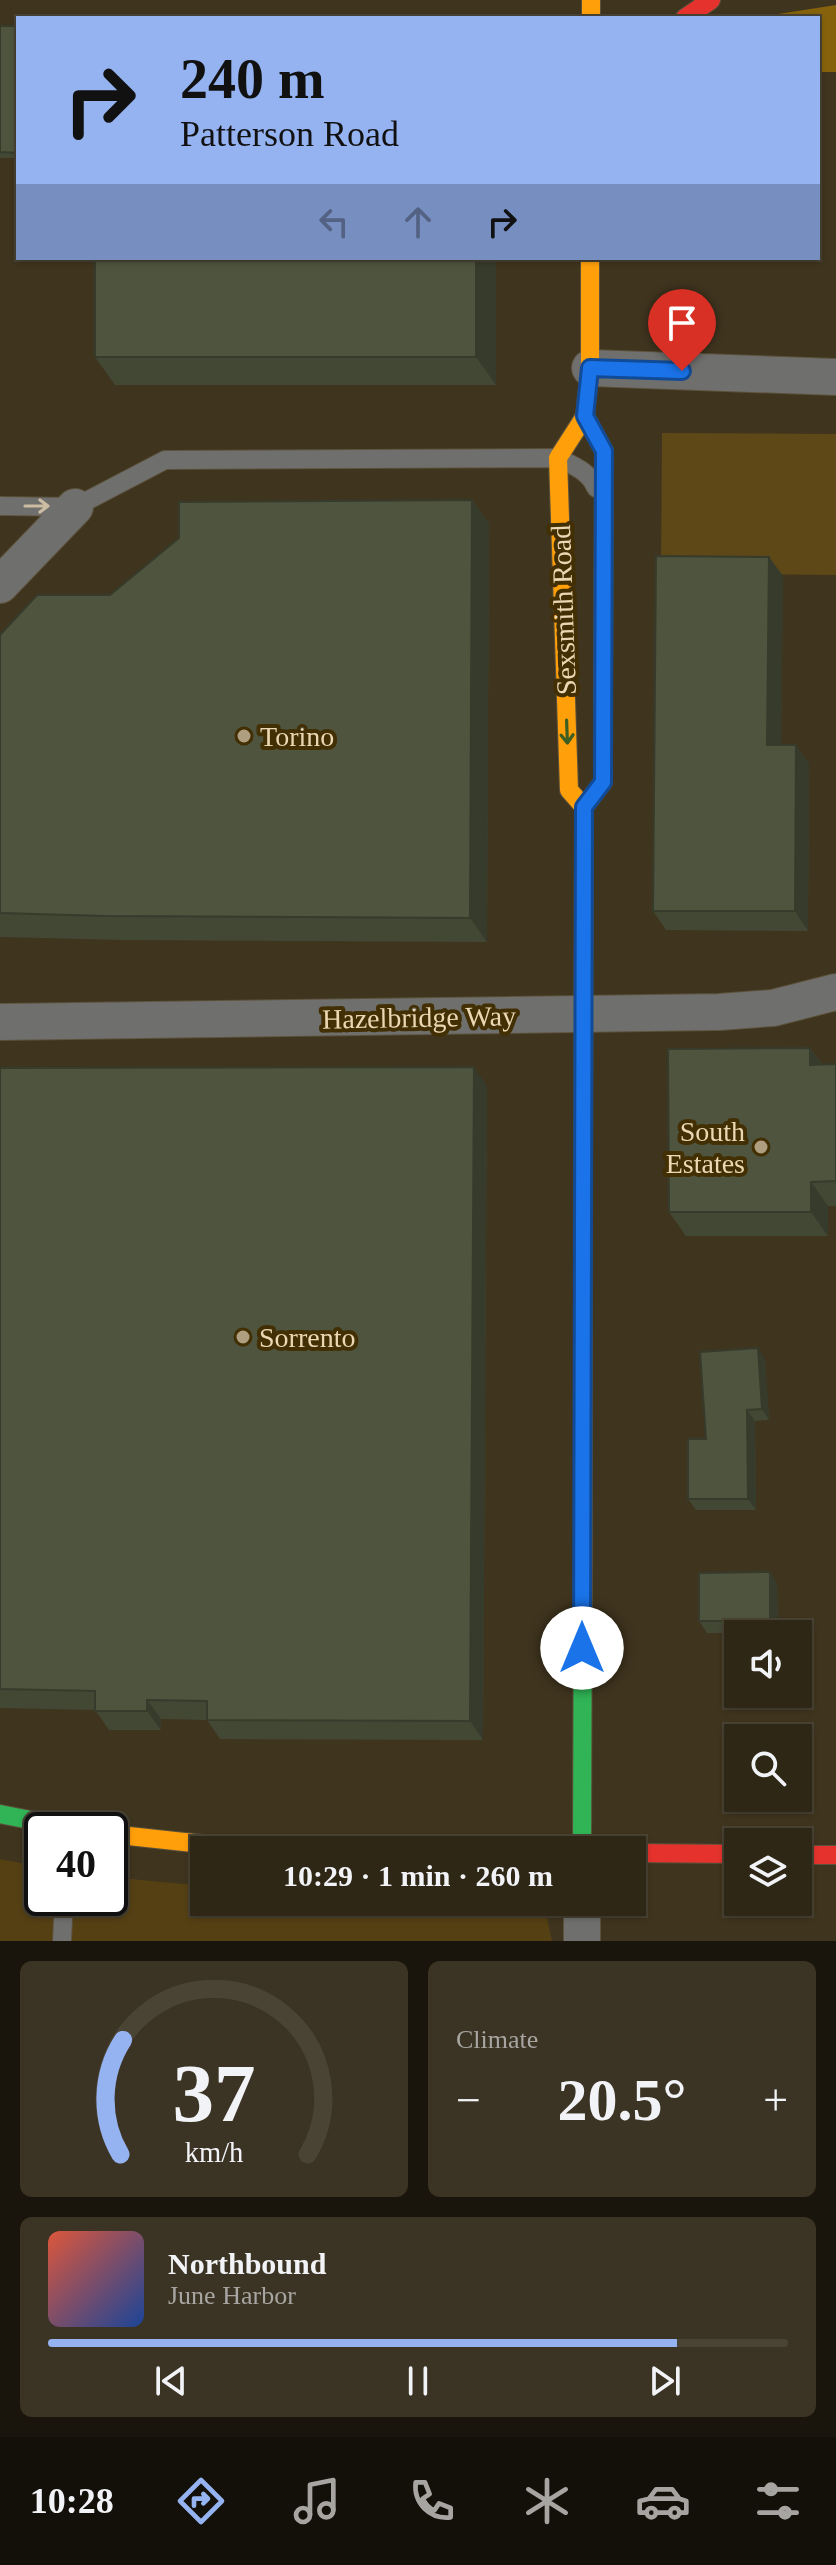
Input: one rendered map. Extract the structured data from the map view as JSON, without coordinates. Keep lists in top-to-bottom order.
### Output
{
  "streets": {
    "street": ["Sexsmith Road", "Hazelbridge Way"]
  },
  "crossings": [
    ["Sexsmith Road", "Hazelbridge Way"]
  ],
  "places": ["Torino", "South Estates", "Sorrento"],
  "page": {
    "turn": ["240 m", "Patterson Road"],
    "limit": "40",
    "trip": "10:29 · 1 min · 260 m",
    "tile": "Climate",
    "heat": ["−", "20.5°", "+"],
    "song": ["Northbound", "June Harbor"],
    "tabs": "10:28",
    "gauge": ["37", "km/h"]
  }
}
